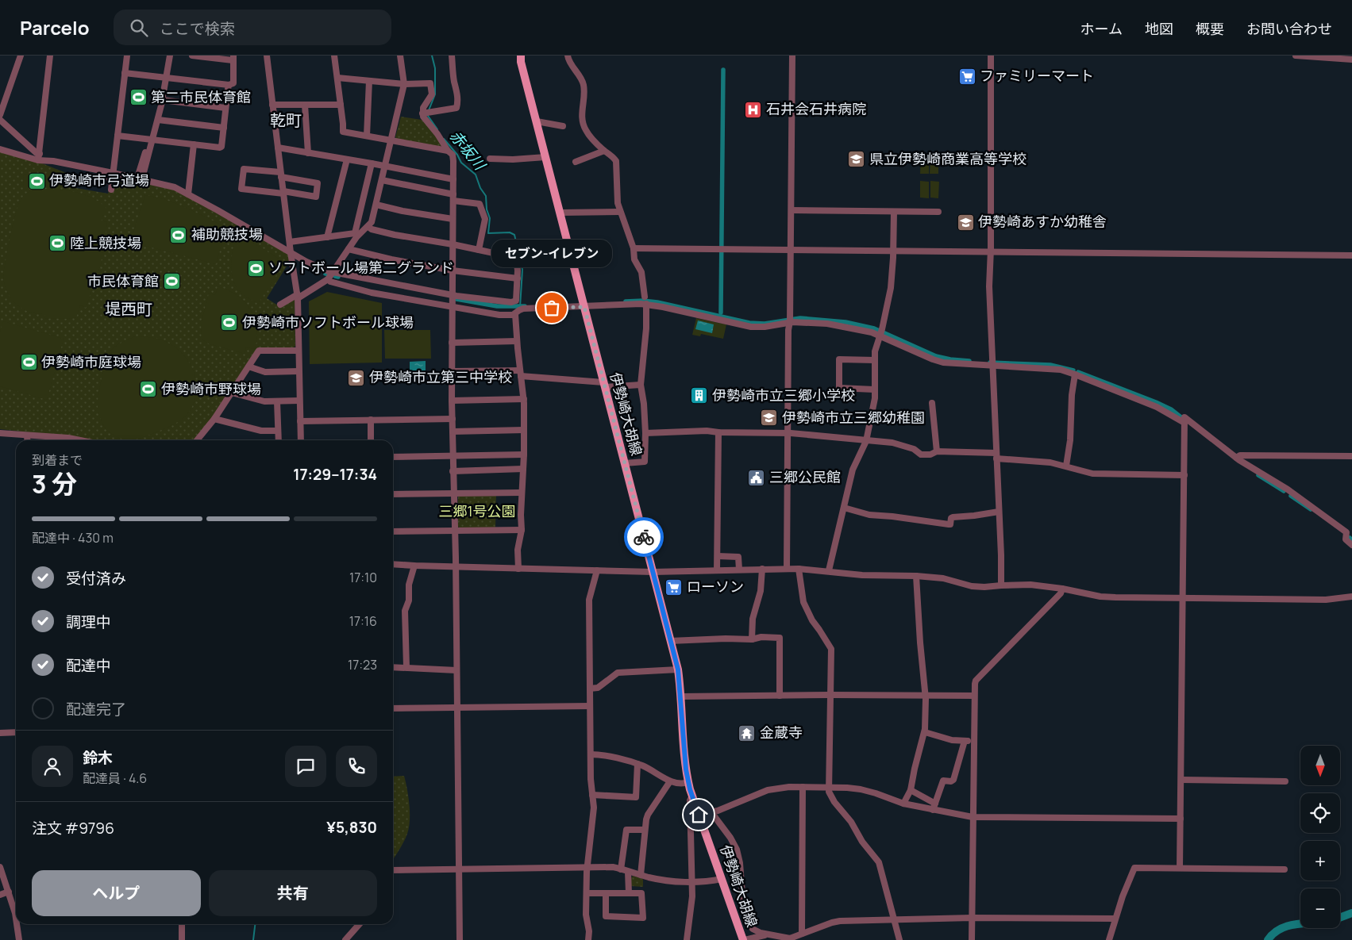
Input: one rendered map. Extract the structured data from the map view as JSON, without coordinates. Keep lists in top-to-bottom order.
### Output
{
  "streets": {
    "main road": ["伊勢崎大胡線"]
  },
  "districts": ["乾町", "堤西町"],
  "water": ["赤坂川"],
  "parks": ["三郷1号公園"],
  "places": {
    "supermarket": ["ファミリーマート", "ローソン"],
    "sports": [
      "第二市民体育館",
      "伊勢崎市弓道場",
      "補助競技場",
      "陸上競技場",
      "ソフトボール場第二グランド",
      "市民体育館",
      "伊勢崎市ソフトボール球場",
      "伊勢崎市庭球場",
      "伊勢崎市野球場"
    ],
    "hospital": ["石井会石井病院"],
    "school or university": [
      "県立伊勢崎商業高等学校",
      "伊勢崎あすか幼稚舎",
      "伊勢崎市立第三中学校",
      "伊勢崎市立三郷幼稚園"
    ],
    "other": ["セブン-イレブン"],
    "building": ["伊勢崎市立三郷小学校"],
    "public building": ["三郷公民館"],
    "temple": ["金蔵寺"]
  },
  "north": "bottom",
  "page": {
    "header": "Parcelo",
    "search": "ここで検索",
    "nav": [
      "ホーム",
      "地図",
      "概要",
      "お問い合わせ"
    ],
    "bubble": "セブン-イレブン",
    "heading": ["3 分", "到着まで", "17:29–17:34"],
    "panel": [
      "鈴木",
      "配達員 · 4.6",
      "注文 #9796",
      "¥5,830"
    ],
    "bar": "配達中 · 430 m",
    "list": [
      ["受付済み", "17:10"],
      ["調理中", "17:16"],
      ["配達中", "17:23"],
      "配達完了"
    ],
    "map_buttons": ["+", "−"],
    "buttons": ["ヘルプ", "共有"]
  }
}
